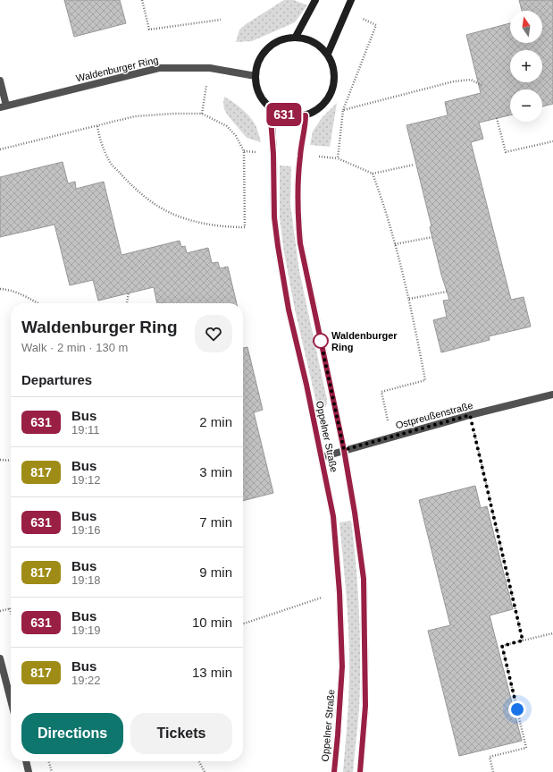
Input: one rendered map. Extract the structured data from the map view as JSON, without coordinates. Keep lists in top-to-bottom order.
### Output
{
  "streets": {
    "street": ["Waldenburger Ring", "Ostpreußenstraße", "Oppelner Straße"]
  },
  "crossings": [
    ["Waldenburger Ring", "Oppelner Straße"],
    ["Ostpreußenstraße", "Oppelner Straße"]
  ],
  "places": ["Waldenburger Ring"],
  "lines": ["bus line 631"],
  "north": "top",
  "page": {
    "on_map": "631",
    "map_buttons": ["+", "−"],
    "heading": [
      ["Waldenburger Ring", "Walk · 2 min · 130 m"],
      "Departures"
    ],
    "list": [
      {
        "mark": "631",
        "name": "Bus",
        "note": "19:11",
        "value": "2 min"
      },
      {
        "mark": "817",
        "name": "Bus",
        "note": "19:12",
        "value": "3 min"
      },
      {
        "mark": "631",
        "name": "Bus",
        "note": "19:16",
        "value": "7 min"
      },
      {
        "mark": "817",
        "name": "Bus",
        "note": "19:18",
        "value": "9 min"
      },
      {
        "mark": "631",
        "name": "Bus",
        "note": "19:19",
        "value": "10 min"
      },
      {
        "mark": "817",
        "name": "Bus",
        "note": "19:22",
        "value": "13 min"
      }
    ],
    "buttons": ["Directions", "Tickets"]
  }
}
